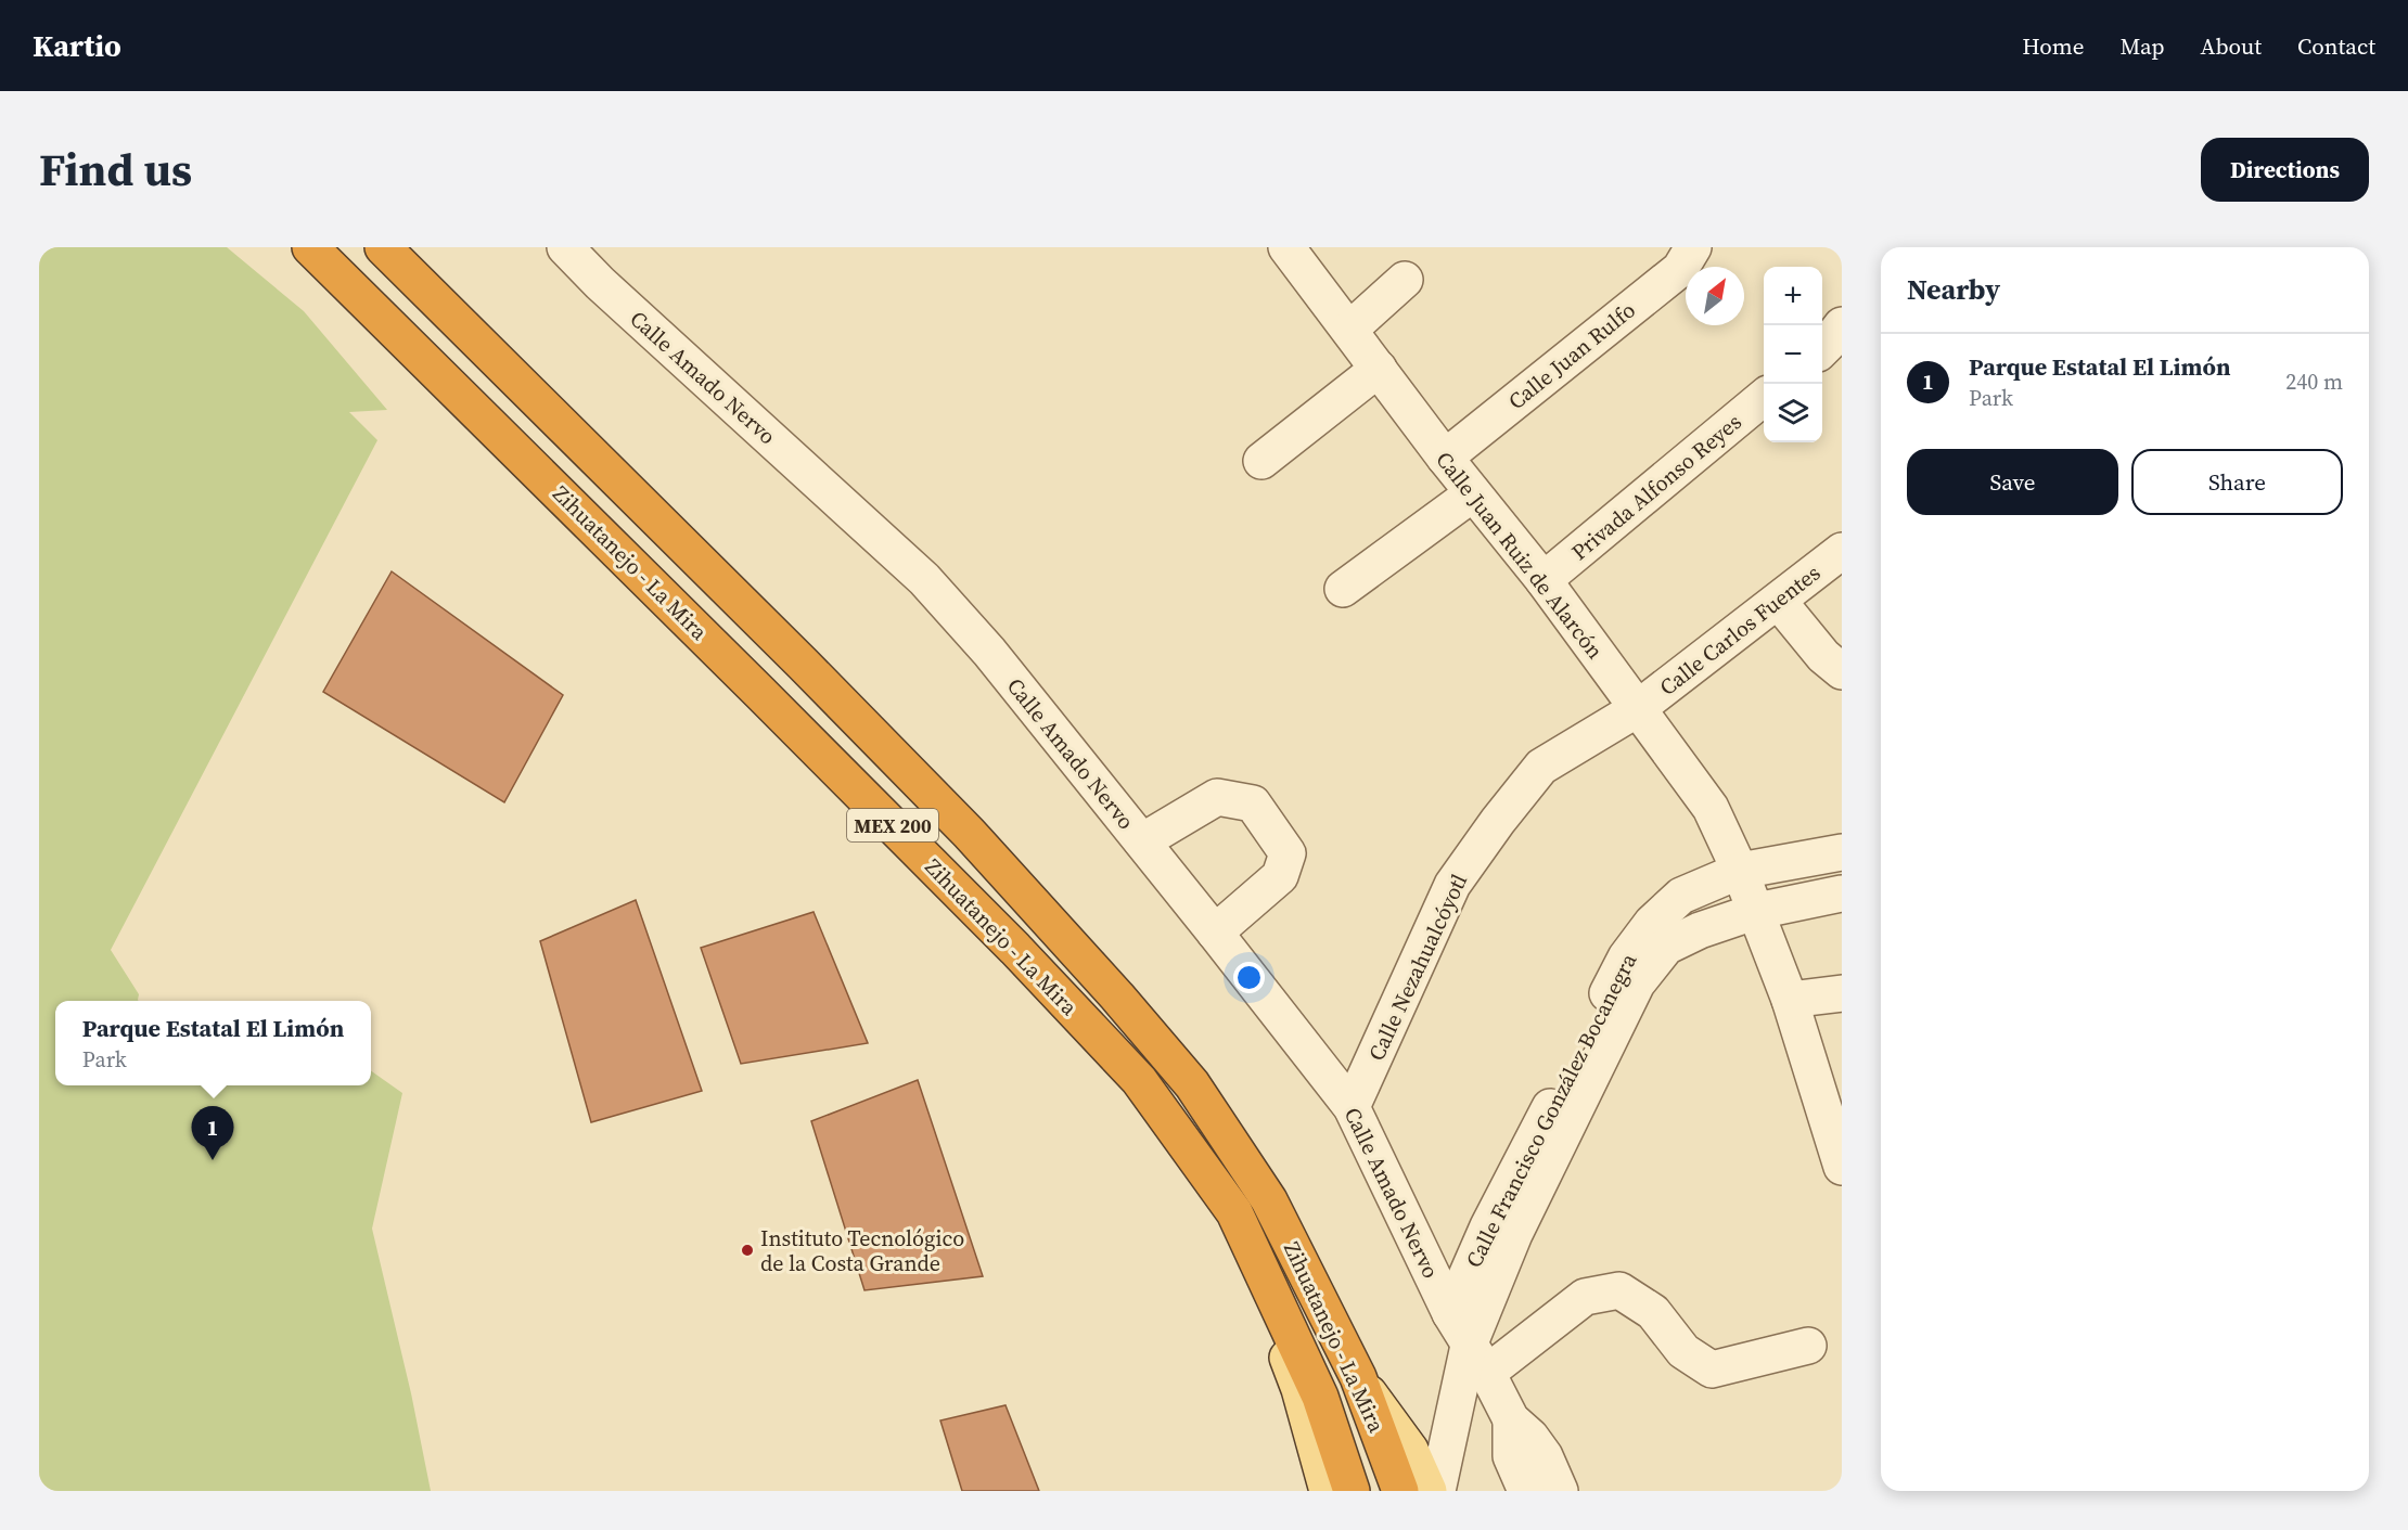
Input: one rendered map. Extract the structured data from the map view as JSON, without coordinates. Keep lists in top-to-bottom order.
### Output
{
  "streets": {
    "highway": ["Zihuatanejo - La Mira", "MEX 200"],
    "street": [
      "Calle Juan Rulfo",
      "Calle Amado Nervo",
      "Privada Alfonso Reyes",
      "Calle Juan Ruiz de Alarcón",
      "Calle Carlos Fuentes",
      "Calle Nezahualcóyotl",
      "Calle Francisco González Bocanegra"
    ]
  },
  "crossings": [
    ["Calle Juan Rulfo", "Calle Juan Ruiz de Alarcón"],
    ["Calle Amado Nervo", "Calle Nezahualcóyotl"],
    ["Calle Amado Nervo", "Calle Francisco González Bocanegra"],
    ["Privada Alfonso Reyes", "Calle Juan Ruiz de Alarcón"],
    ["Calle Juan Ruiz de Alarcón", "Calle Carlos Fuentes"],
    ["Calle Juan Ruiz de Alarcón", "Calle Nezahualcóyotl"],
    ["Calle Juan Ruiz de Alarcón", "Calle Francisco González Bocanegra"],
    ["Calle Carlos Fuentes", "Calle Nezahualcóyotl"]
  ],
  "places": ["Instituto Tecnológico de la Costa Grande"],
  "north": "top right",
  "page": {
    "header": "Kartio",
    "nav": [
      "Home",
      "Map",
      "About",
      "Contact"
    ],
    "title": "Find us",
    "buttons": [
      "Directions",
      ["Save", "Share"]
    ],
    "heading": "Nearby",
    "map_buttons": ["+", "−"],
    "list": [
      {
        "mark": "1",
        "name": "Parque Estatal El Limón",
        "note": "Park",
        "value": "240 m"
      }
    ],
    "popup": ["Parque Estatal El Limón", "Park"],
    "pins": "1"
  }
}
